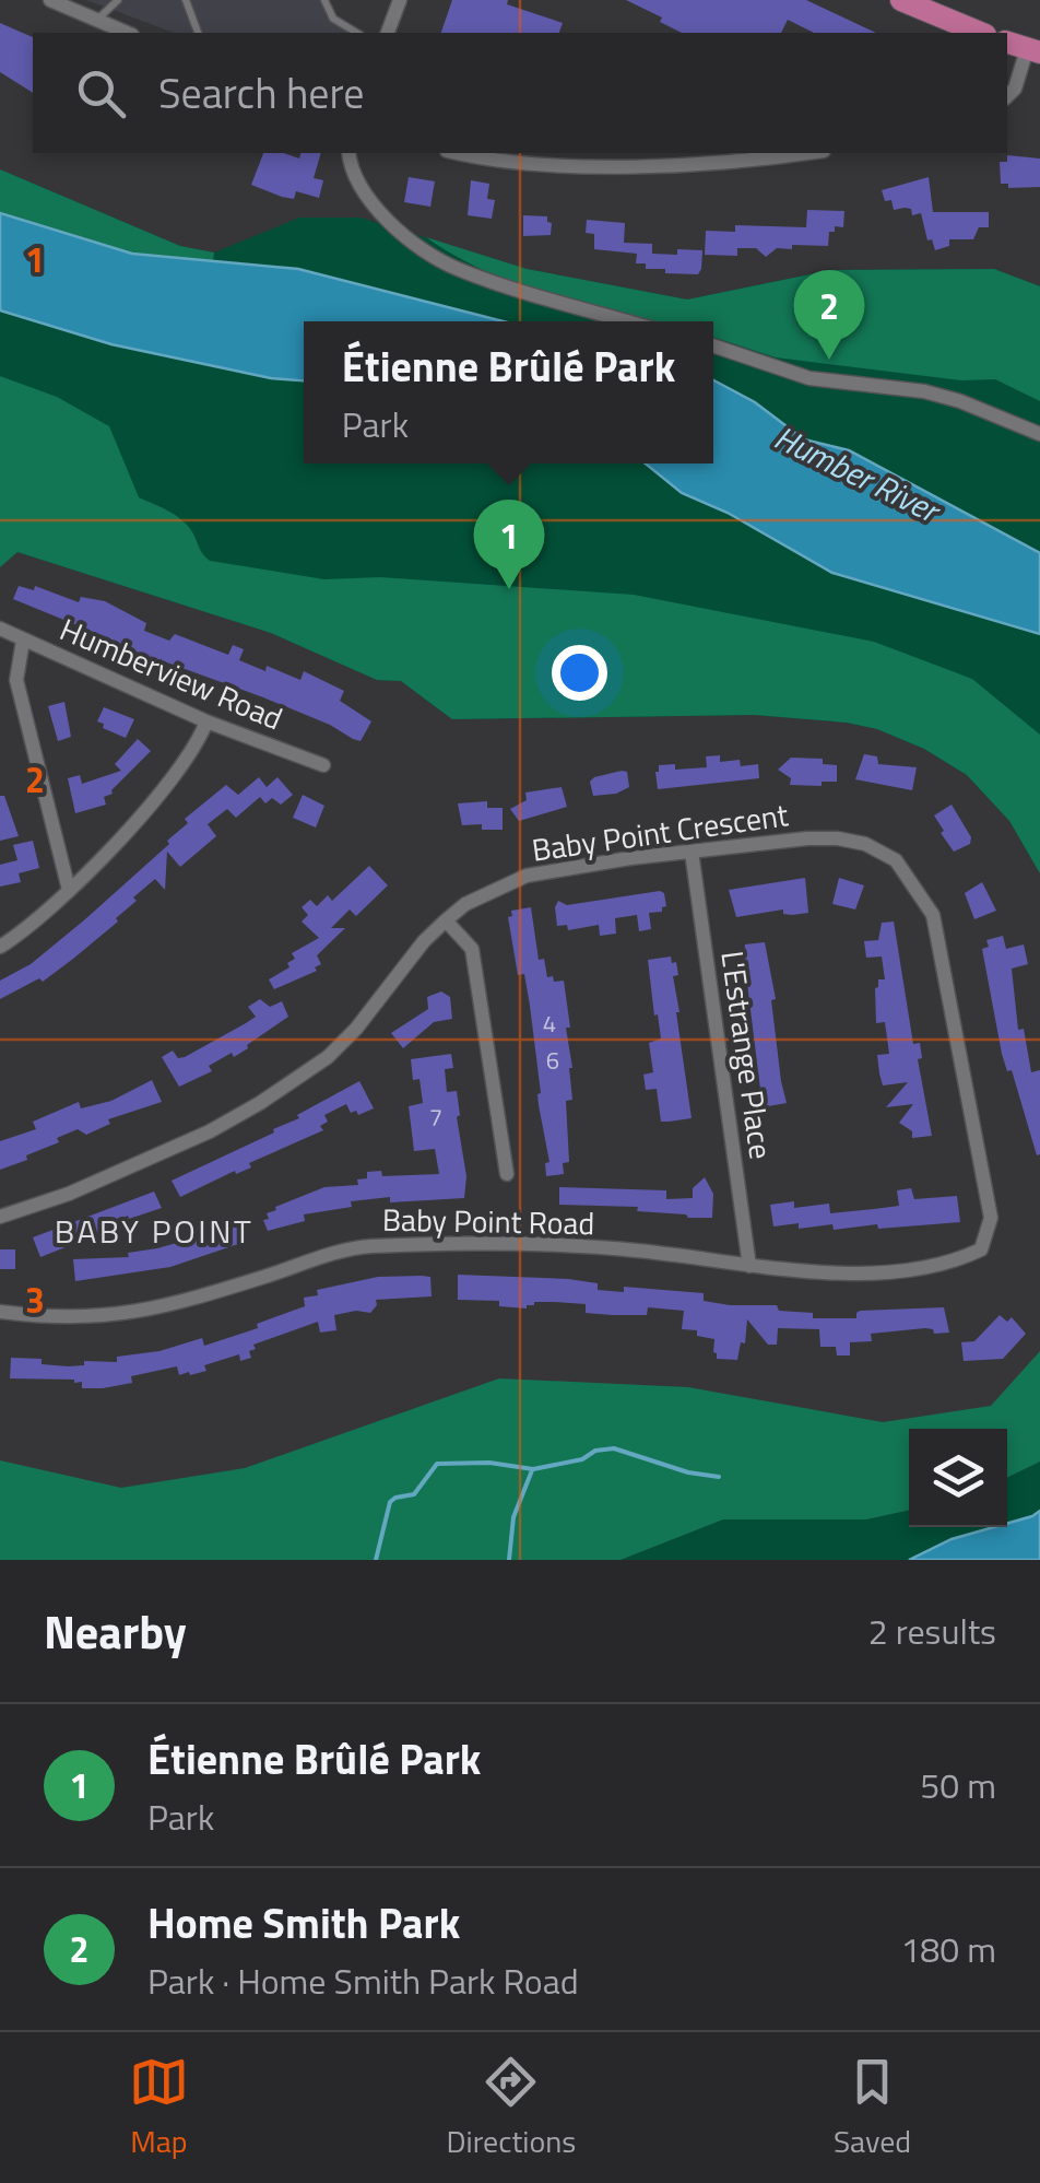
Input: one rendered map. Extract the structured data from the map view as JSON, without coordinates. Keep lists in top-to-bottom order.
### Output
{
  "streets": {
    "street": [
      "Humberview Road",
      "Baby Point Crescent",
      "L'Estrange Place",
      "Baby Point Road"
    ]
  },
  "crossings": [
    ["Baby Point Crescent", "L'Estrange Place"],
    ["Baby Point Crescent", "Baby Point Road"],
    ["L'Estrange Place", "Baby Point Road"]
  ],
  "districts": ["BABY POINT"],
  "water": ["Humber River"],
  "house_numbers": ["4", "6", "7"],
  "page": {
    "search": "Search here",
    "pins": ["2", "1"],
    "popup": ["Étienne Brûlé Park", "Park"],
    "heading": ["Nearby", "2 results"],
    "list": [
      {
        "mark": "1",
        "name": "Étienne Brûlé Park",
        "note": "Park",
        "value": "50 m"
      },
      {
        "mark": "2",
        "name": "Home Smith Park",
        "note": "Park · Home Smith Park Road",
        "value": "180 m"
      }
    ],
    "nav": ["Map", "Directions", "Saved"]
  },
  "grid": {
    "rows": ["1", "2", "3"]
  }
}
